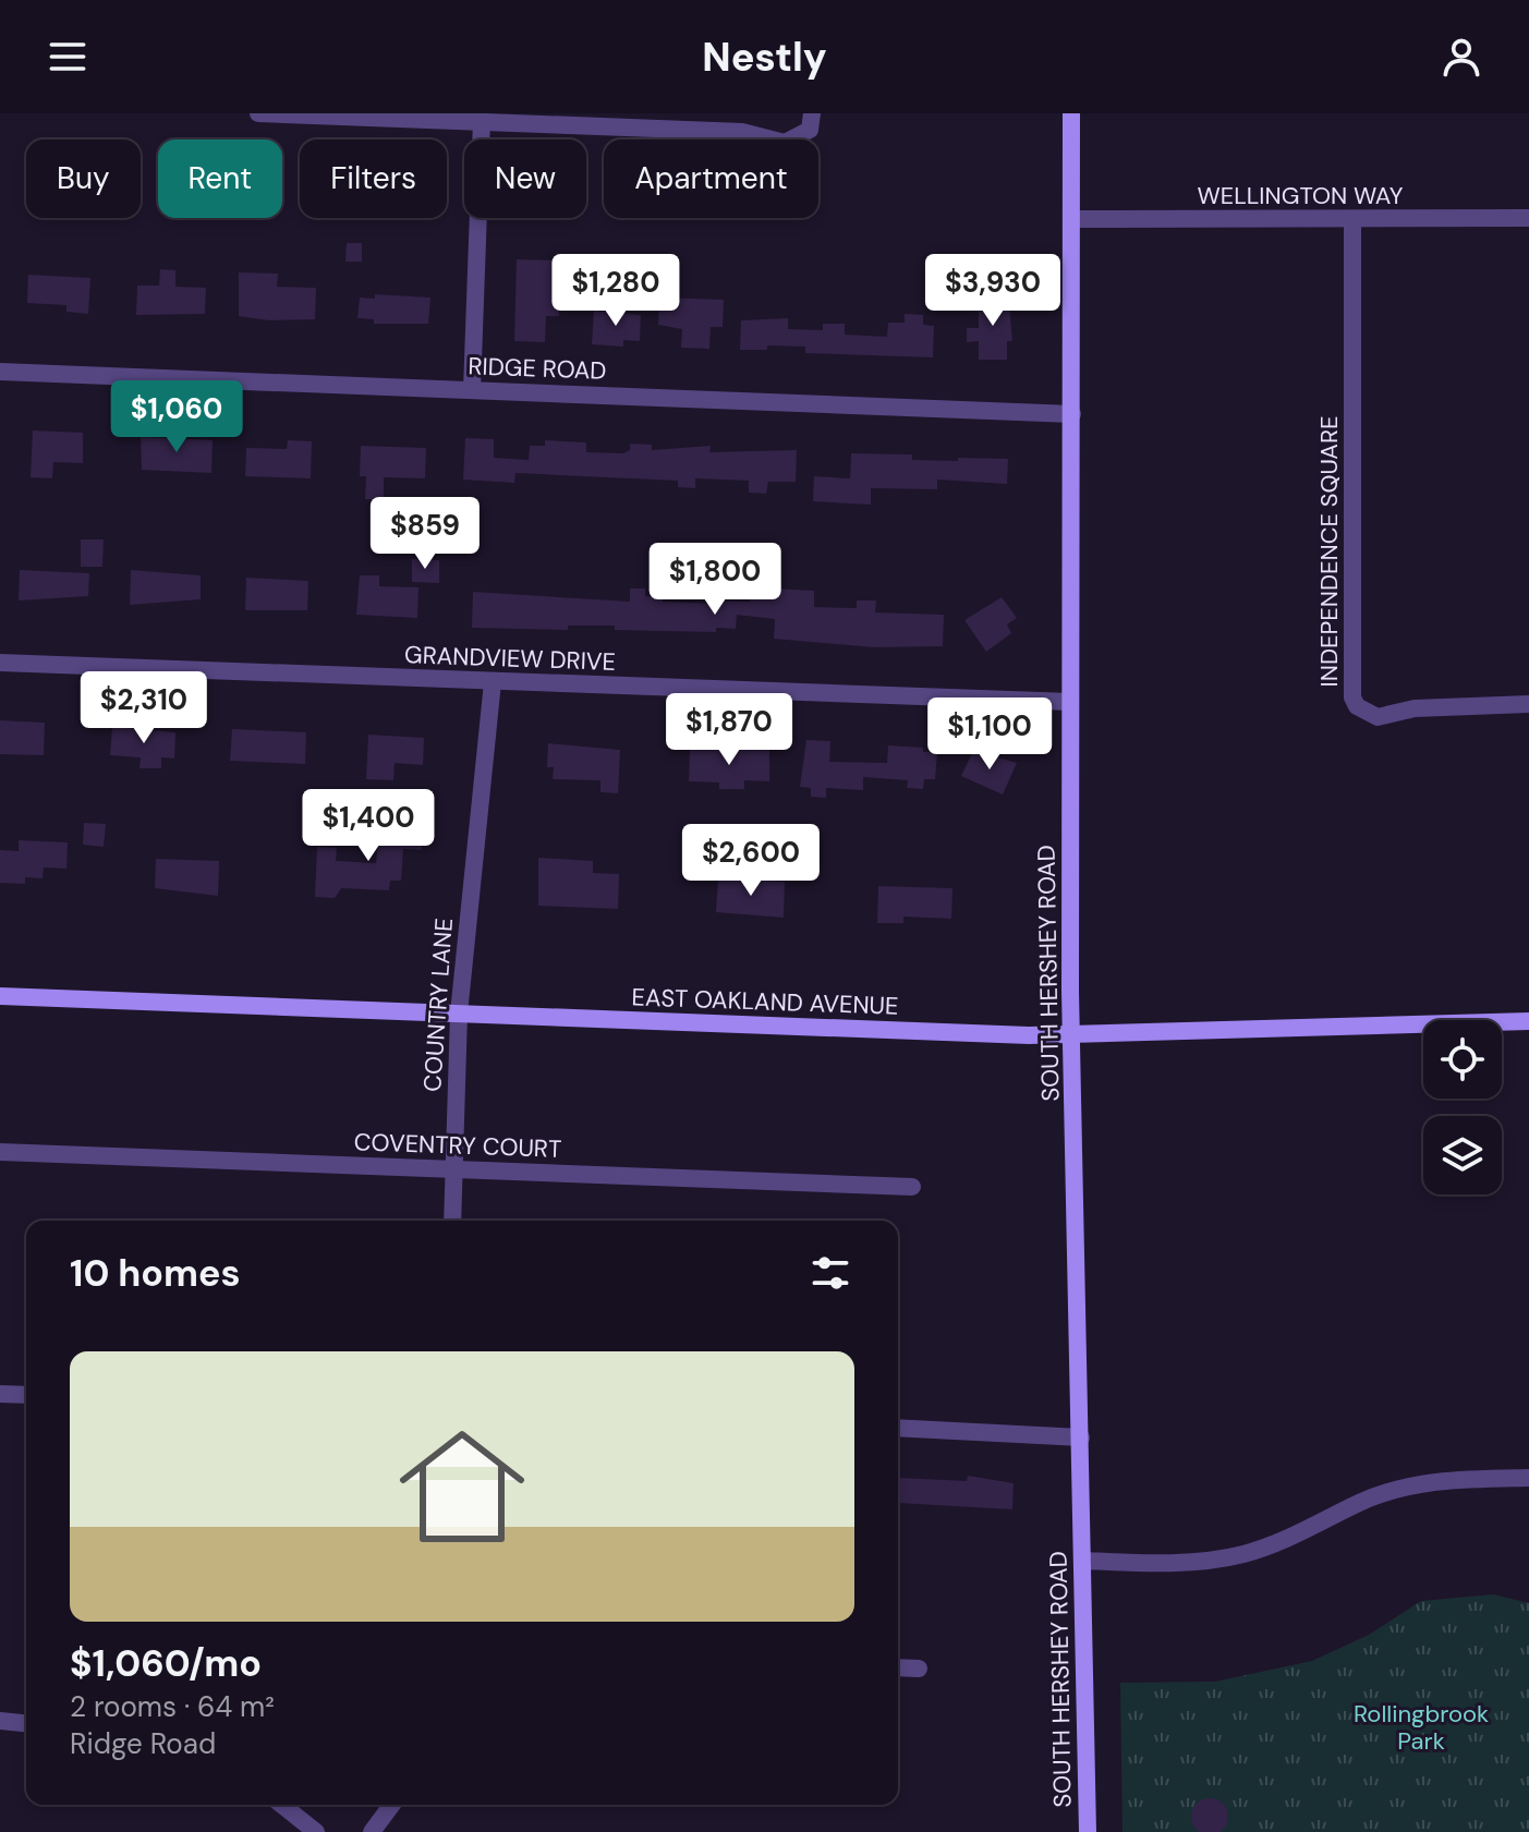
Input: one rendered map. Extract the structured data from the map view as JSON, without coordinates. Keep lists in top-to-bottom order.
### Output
{
  "streets": {
    "main road": ["SOUTH HERSHEY ROAD", "EAST OAKLAND AVENUE"],
    "street": [
      "WELLINGTON WAY",
      "RIDGE ROAD",
      "INDEPENDENCE SQUARE",
      "GRANDVIEW DRIVE",
      "COUNTRY LANE",
      "COVENTRY COURT"
    ]
  },
  "crossings": [
    ["WELLINGTON WAY", "INDEPENDENCE SQUARE"],
    ["WELLINGTON WAY", "SOUTH HERSHEY ROAD"],
    ["RIDGE ROAD", "SOUTH HERSHEY ROAD"],
    ["GRANDVIEW DRIVE", "SOUTH HERSHEY ROAD"],
    ["GRANDVIEW DRIVE", "COUNTRY LANE"],
    ["SOUTH HERSHEY ROAD", "EAST OAKLAND AVENUE"],
    ["EAST OAKLAND AVENUE", "COUNTRY LANE"],
    ["COUNTRY LANE", "COVENTRY COURT"]
  ],
  "parks": ["Rollingbrook Park"],
  "page": {
    "header": "Nestly",
    "chip": [
      "Buy",
      "Rent",
      "Filters",
      "New",
      "Apartment"
    ],
    "price": [
      "$1,280",
      "$3,930",
      "$1,060",
      "$859",
      "$1,800",
      "$2,310",
      "$1,870",
      "$1,100",
      "$1,400",
      "$2,600"
    ],
    "heading": "10 homes",
    "list": [
      {
        "name": "$1,060/mo",
        "note": "2 rooms · 64 m² · Ridge Road"
      }
    ]
  }
}
